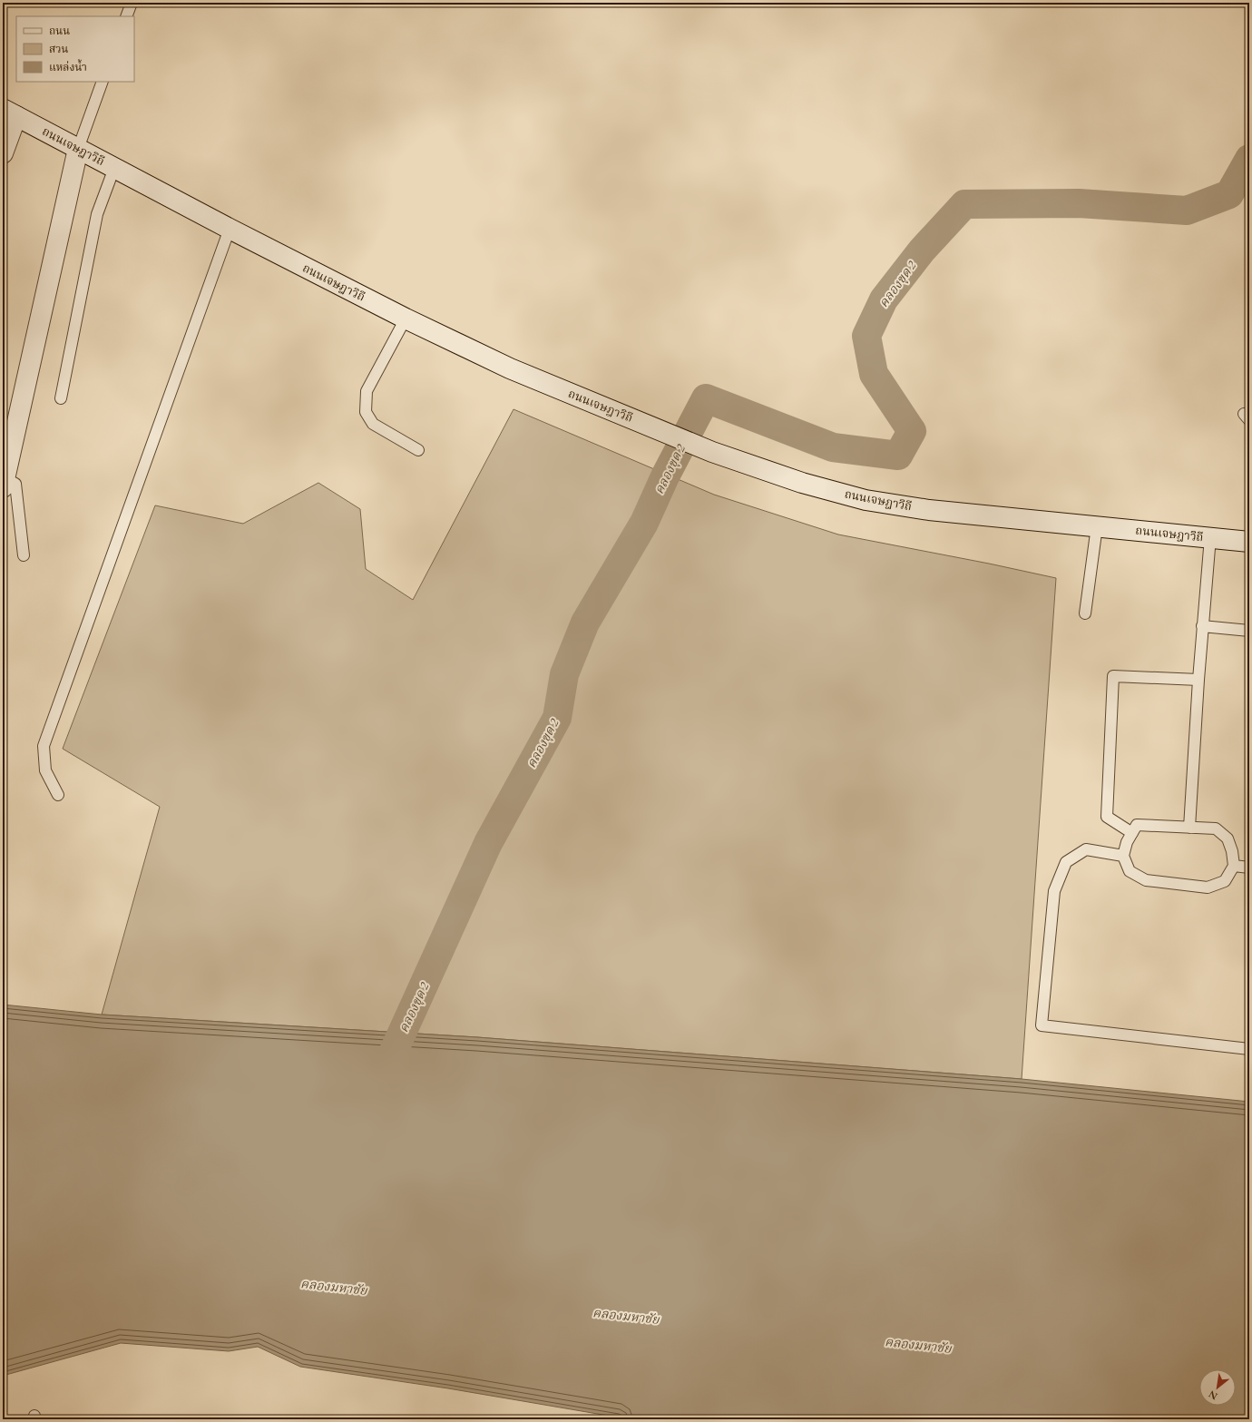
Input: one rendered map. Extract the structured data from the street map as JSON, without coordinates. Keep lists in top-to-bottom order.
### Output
{
  "streets": {
    "street": ["ถนนเจษฎาวิถี"]
  },
  "water": ["คลองขุด 2", "คลองมหาชัย"],
  "legend": ["ถนน", "สวน", "แหล่งน้ำ"],
  "north": "bottom left"
}
